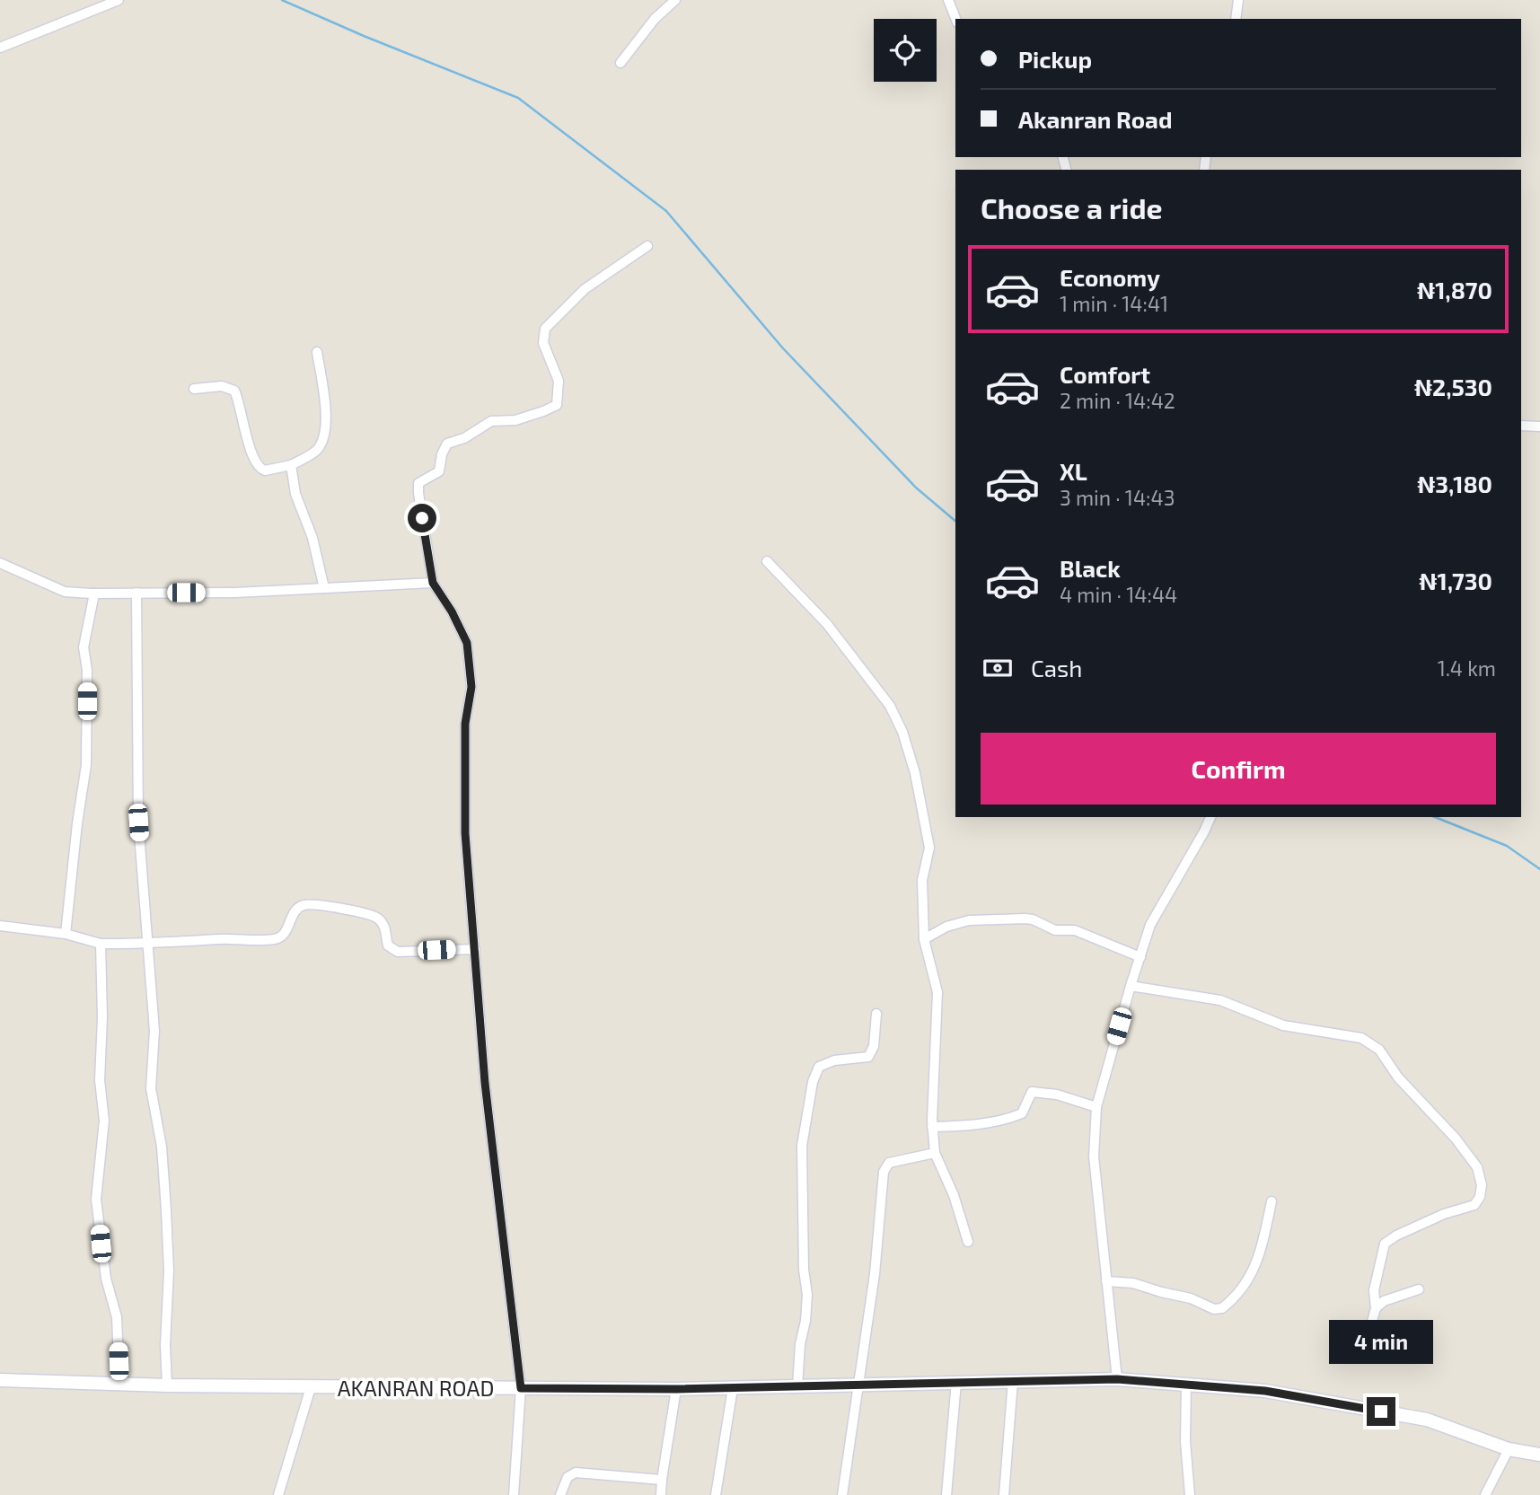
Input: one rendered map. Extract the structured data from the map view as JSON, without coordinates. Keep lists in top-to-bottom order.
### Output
{
  "streets": {
    "main road": ["AKANRAN ROAD"]
  },
  "page": {
    "banner": ["Pickup", "Akanran Road"],
    "heading": "Choose a ride",
    "list": [
      {
        "name": "Economy",
        "note": "1 min · 14:41",
        "value": "₦1,870"
      },
      {
        "name": "Comfort",
        "note": "2 min · 14:42",
        "value": "₦2,530"
      },
      {
        "name": "XL",
        "note": "3 min · 14:43",
        "value": "₦3,180"
      },
      {
        "name": "Black",
        "note": "4 min · 14:44",
        "value": "₦1,730"
      }
    ],
    "pay": ["Cash", "1.4 km"],
    "buttons": "Confirm",
    "bubble": "4 min"
  }
}
